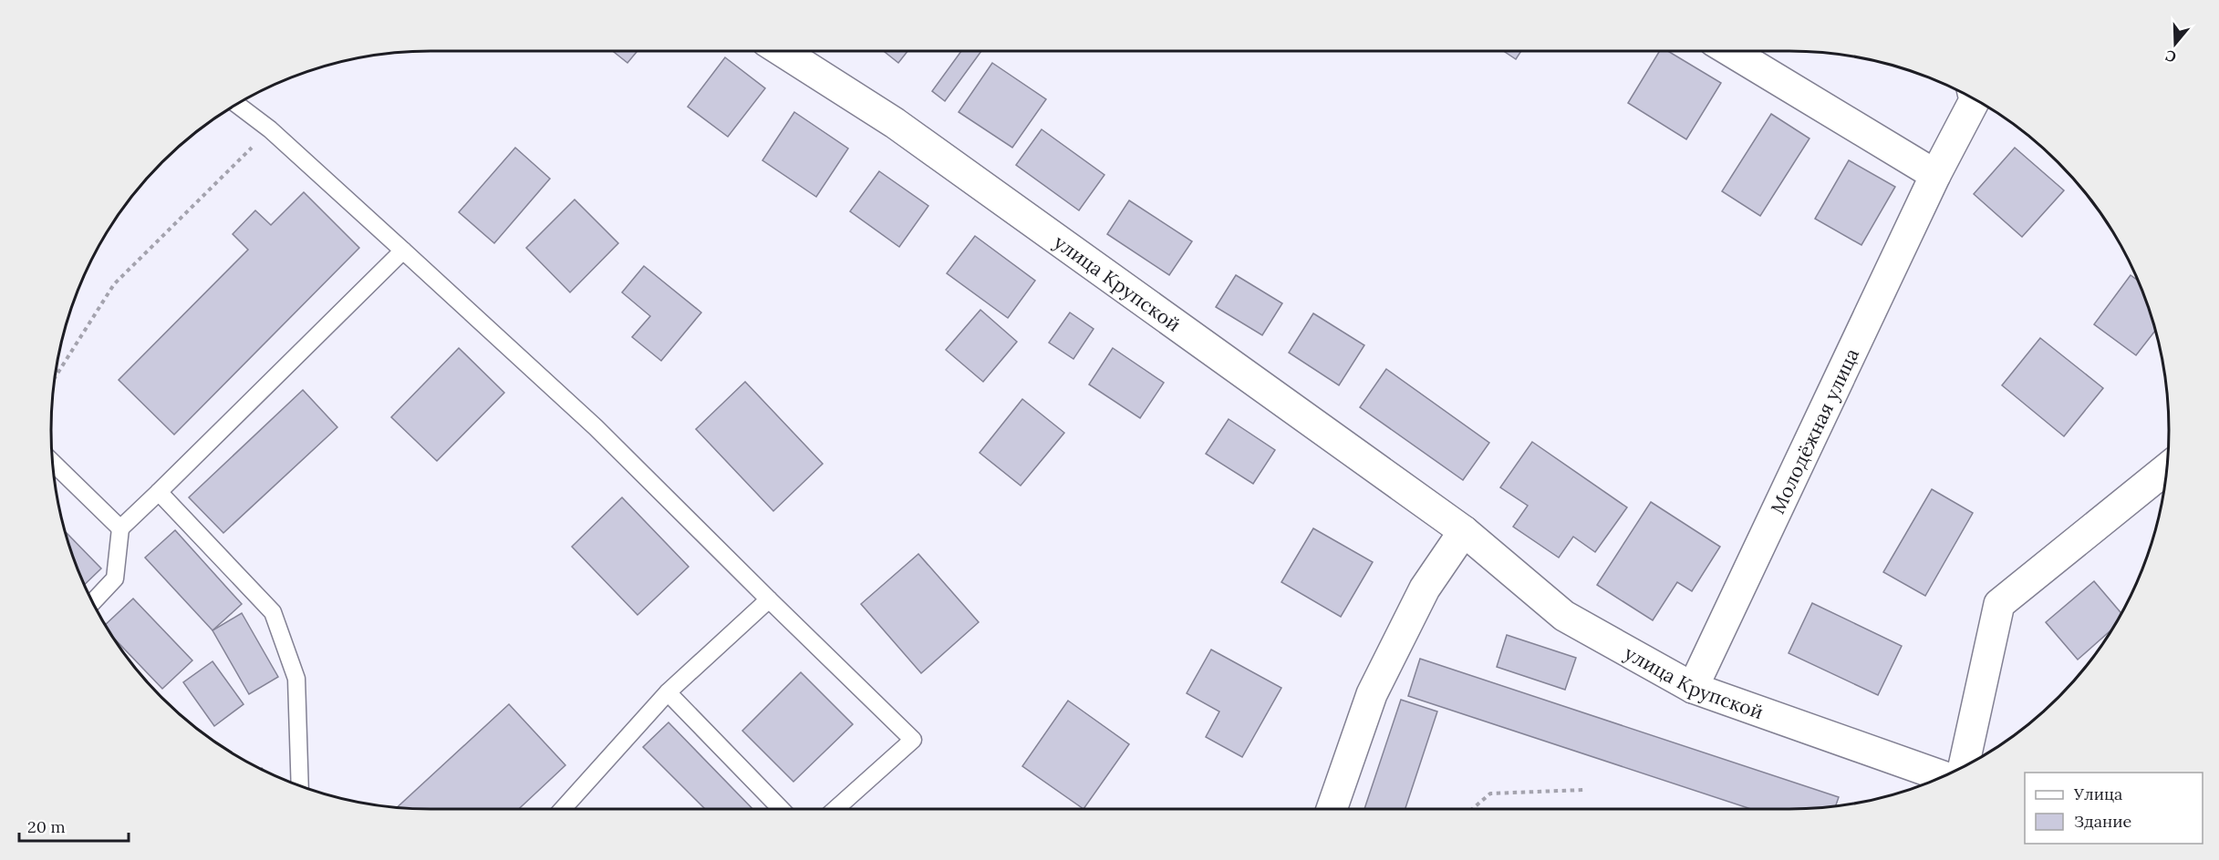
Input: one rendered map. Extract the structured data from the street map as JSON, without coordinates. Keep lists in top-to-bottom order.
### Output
{
  "streets": {
    "street": ["улица Крупской", "Молодёжная улица"]
  },
  "crossings": [
    ["улица Крупской", "Молодёжная улица"]
  ],
  "legend": ["Улица", "Здание"],
  "scale_bar": "20 m",
  "north": "bottom"
}
